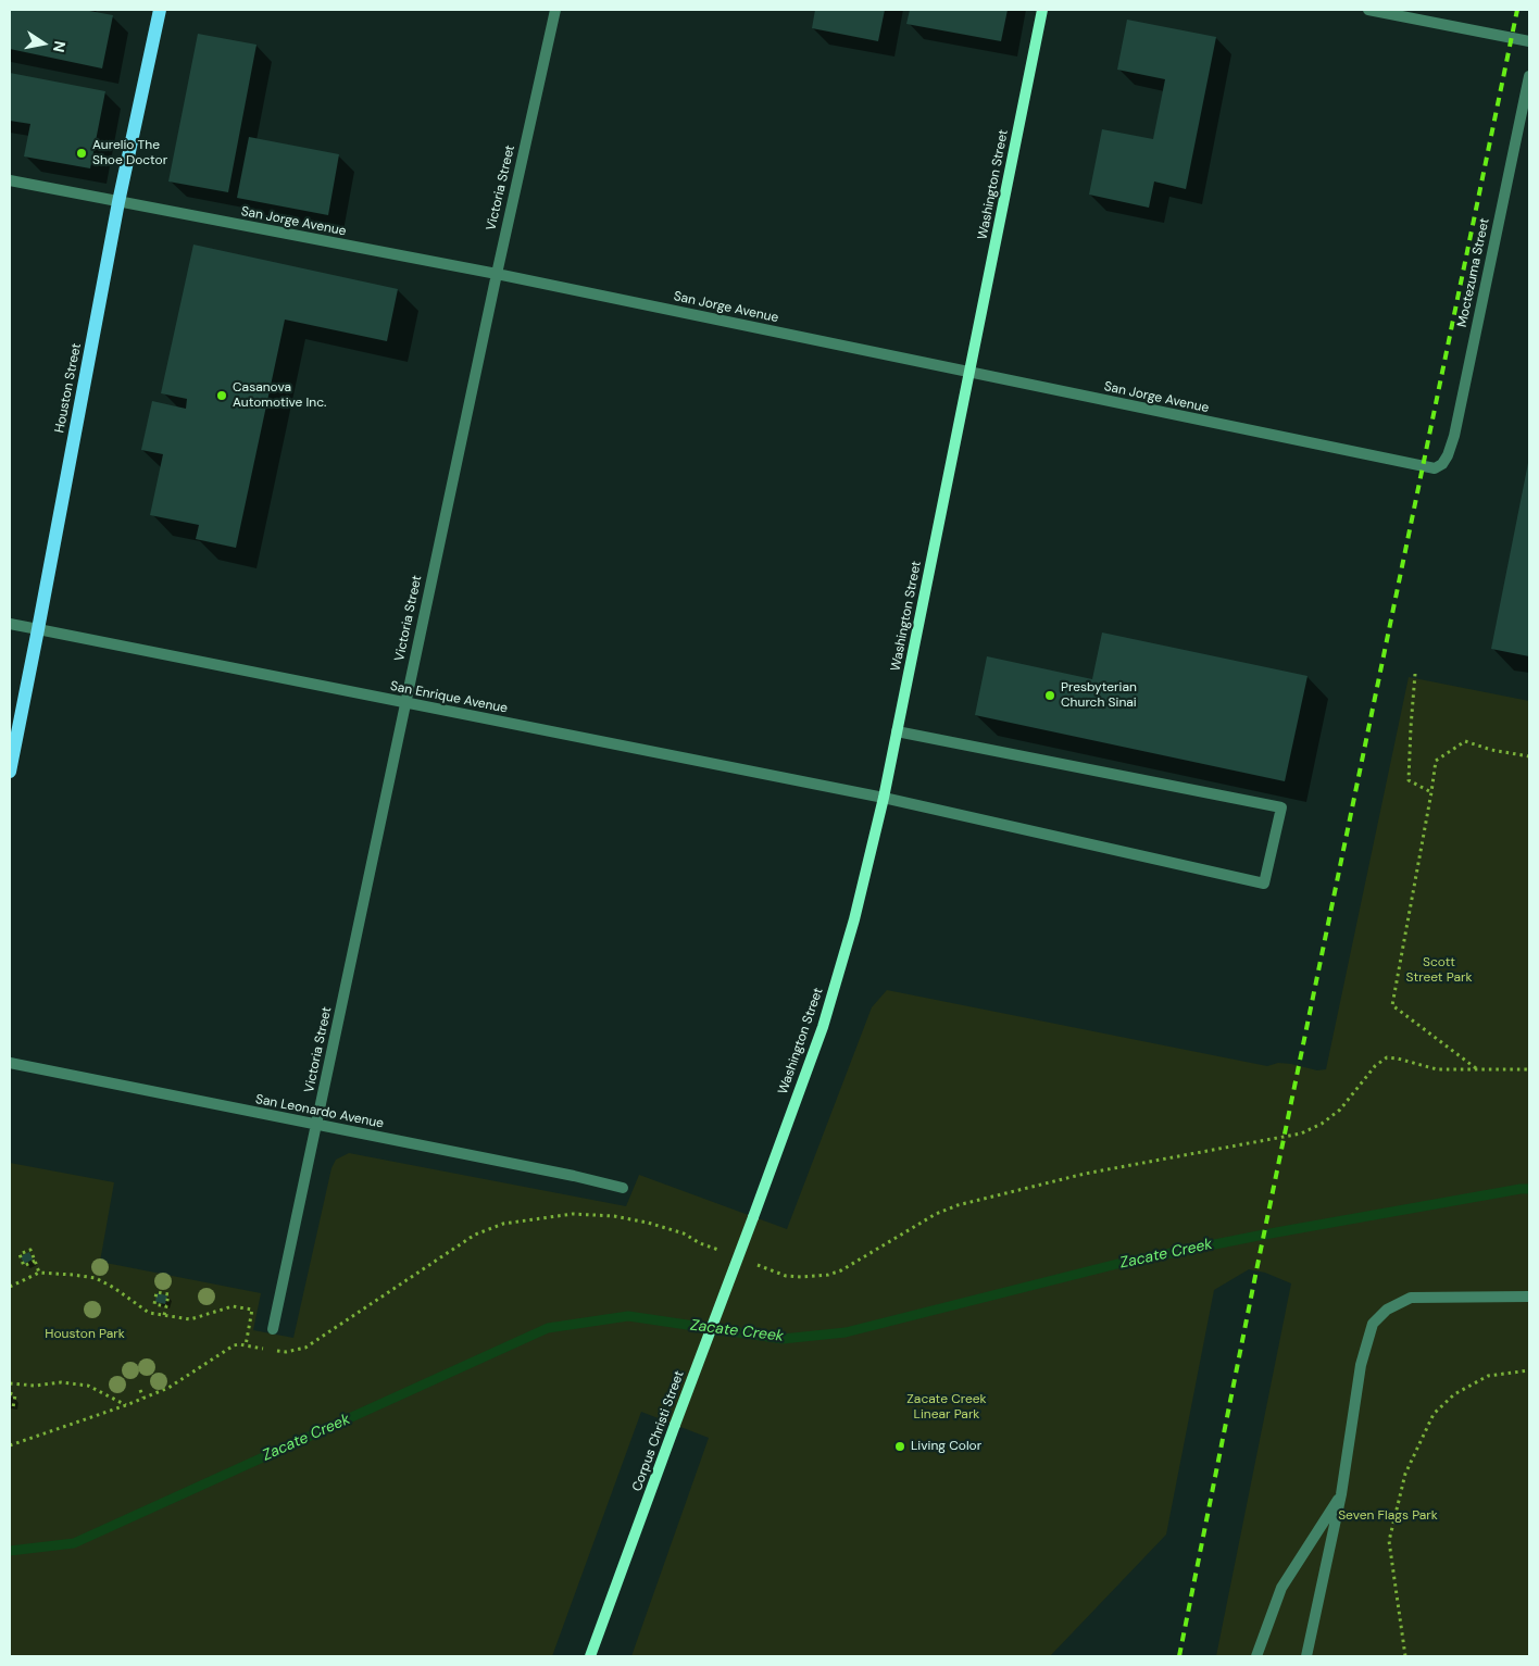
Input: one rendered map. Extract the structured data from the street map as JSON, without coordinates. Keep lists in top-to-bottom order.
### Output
{
  "streets": {
    "main road": ["Washington Street", "Houston Street", "Corpus Christi Street"],
    "street": [
      "Victoria Street",
      "San Jorge Avenue",
      "Moctezuma Street",
      "San Enrique Avenue",
      "San Leonardo Avenue"
    ]
  },
  "crossings": [
    ["Washington Street", "San Jorge Avenue"],
    ["Washington Street", "San Enrique Avenue"],
    ["Washington Street", "Corpus Christi Street"],
    ["Victoria Street", "San Jorge Avenue"],
    ["Victoria Street", "San Enrique Avenue"],
    ["Victoria Street", "San Leonardo Avenue"],
    ["San Jorge Avenue", "Moctezuma Street"],
    ["San Jorge Avenue", "Houston Street"],
    ["Houston Street", "San Enrique Avenue"]
  ],
  "water": ["Zacate Creek"],
  "parks": [
    "Scott Street Park",
    "Houston Park",
    "Zacate Creek Linear Park",
    "Seven Flags Park"
  ],
  "places": [
    "Aurelio The Shoe Doctor",
    "Casanova Automotive Inc.",
    "Presbyterian Church Sinai",
    "Living Color"
  ],
  "north": "right"
}
